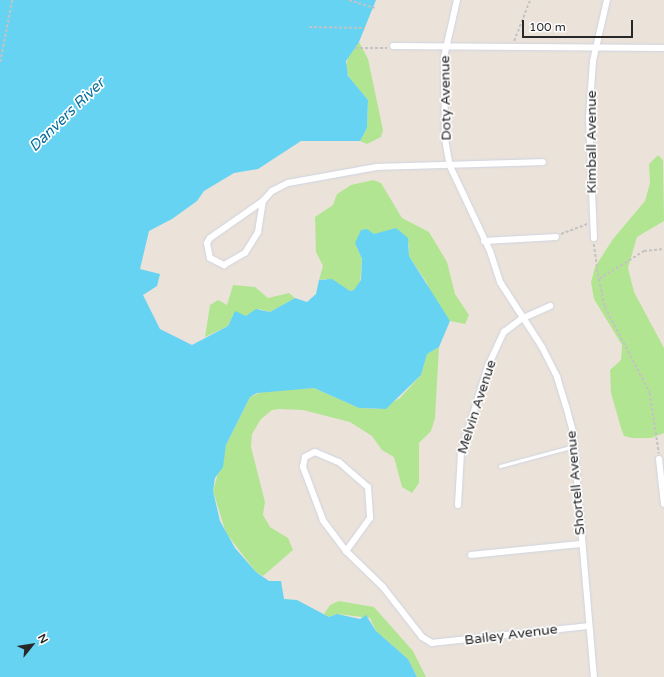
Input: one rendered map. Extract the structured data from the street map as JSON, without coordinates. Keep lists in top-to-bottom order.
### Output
{
  "streets": {
    "street": [
      "Doty Avenue",
      "Kimball Avenue",
      "Melvin Avenue",
      "Shortell Avenue",
      "Bailey Avenue"
    ]
  },
  "crossings": [
    ["Doty Avenue", "Shortell Avenue"],
    ["Melvin Avenue", "Shortell Avenue"],
    ["Shortell Avenue", "Bailey Avenue"]
  ],
  "water": ["Danvers River"],
  "scale_bar": "100 m",
  "north": "top right"
}
